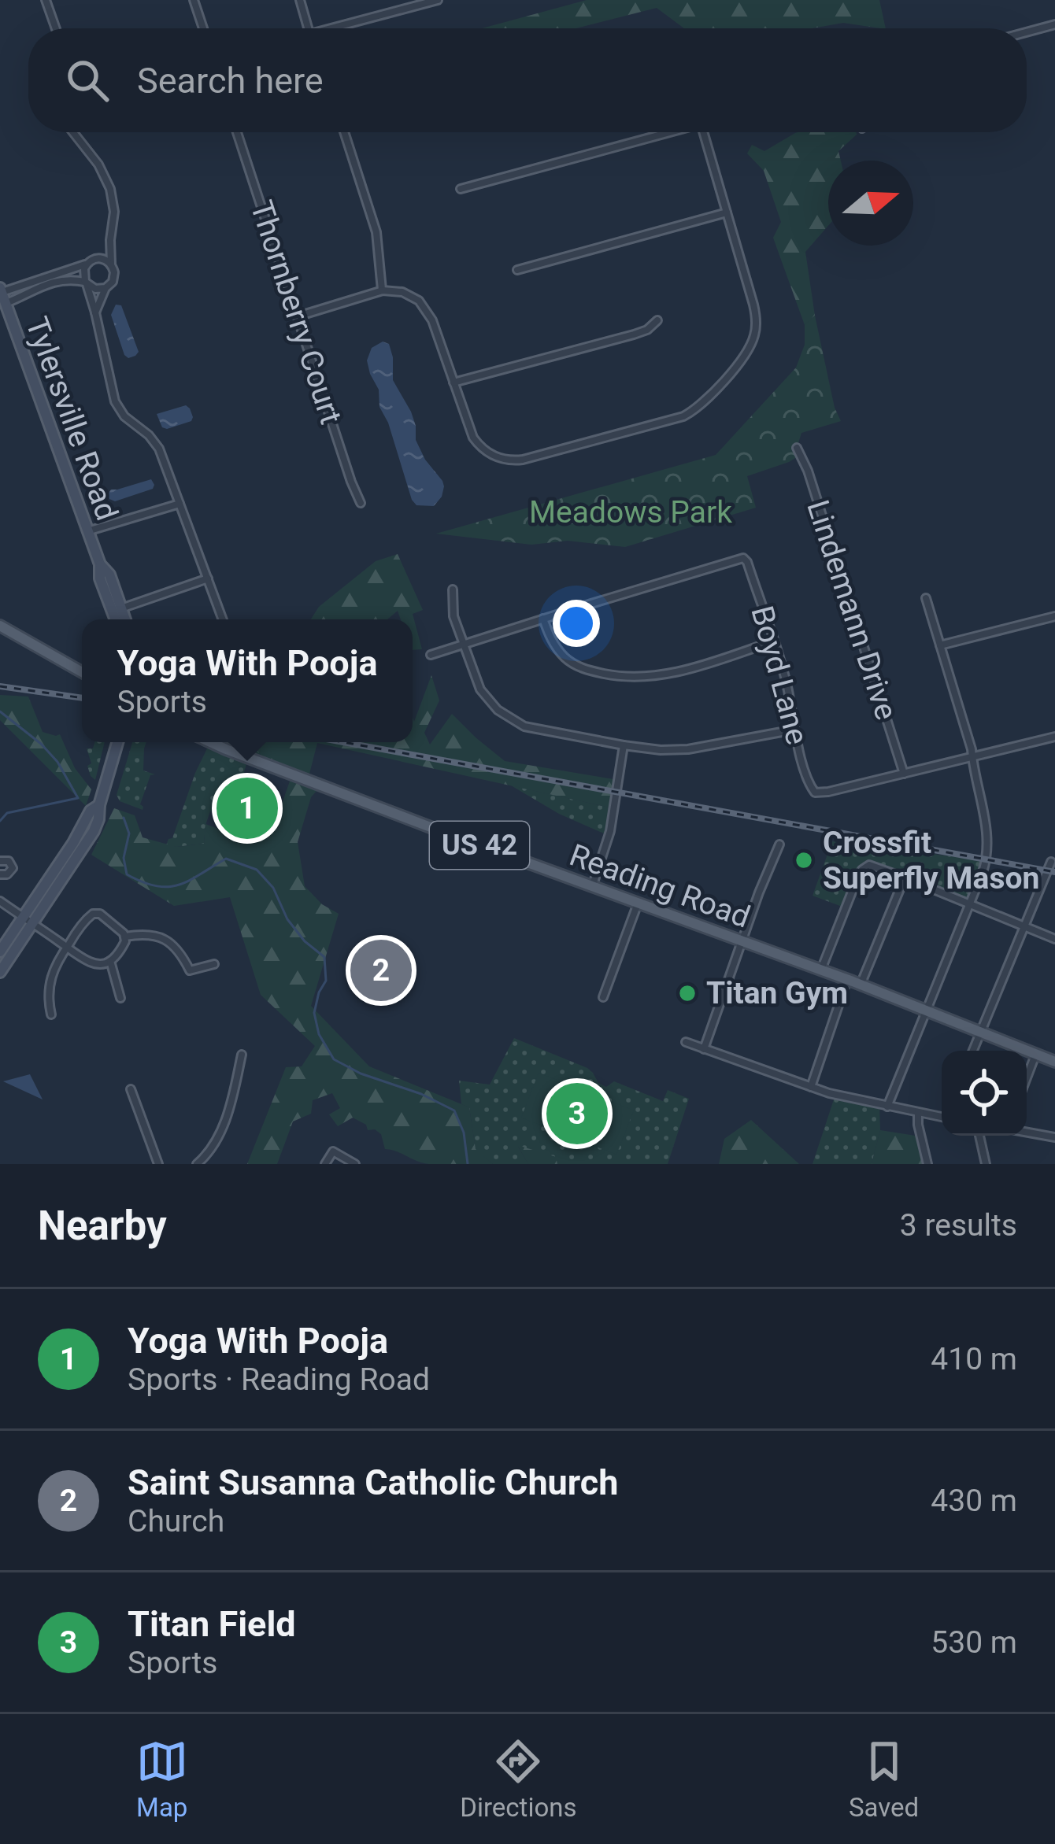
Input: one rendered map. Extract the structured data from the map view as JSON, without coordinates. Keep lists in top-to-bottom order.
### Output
{
  "streets": {
    "main road": ["Tylersville Road", "US 42", "Reading Road"],
    "street": ["Thornberry Court", "Lindemann Drive", "Boyd Lane"]
  },
  "crossings": [
    ["Lindemann Drive", "Boyd Lane"]
  ],
  "parks": ["Meadows Park"],
  "places": ["Crossfit Superfly Mason", "Titan Gym"],
  "north": "right",
  "page": {
    "search": "Search here",
    "popup": ["Yoga With Pooja", "Sports"],
    "pins": ["1", "2", "3"],
    "heading": ["Nearby", "3 results"],
    "list": [
      {
        "mark": "1",
        "name": "Yoga With Pooja",
        "note": "Sports · Reading Road",
        "value": "410 m"
      },
      {
        "mark": "2",
        "name": "Saint Susanna Catholic Church",
        "note": "Church",
        "value": "430 m"
      },
      {
        "mark": "3",
        "name": "Titan Field",
        "note": "Sports",
        "value": "530 m"
      }
    ],
    "nav": ["Map", "Directions", "Saved"]
  }
}
